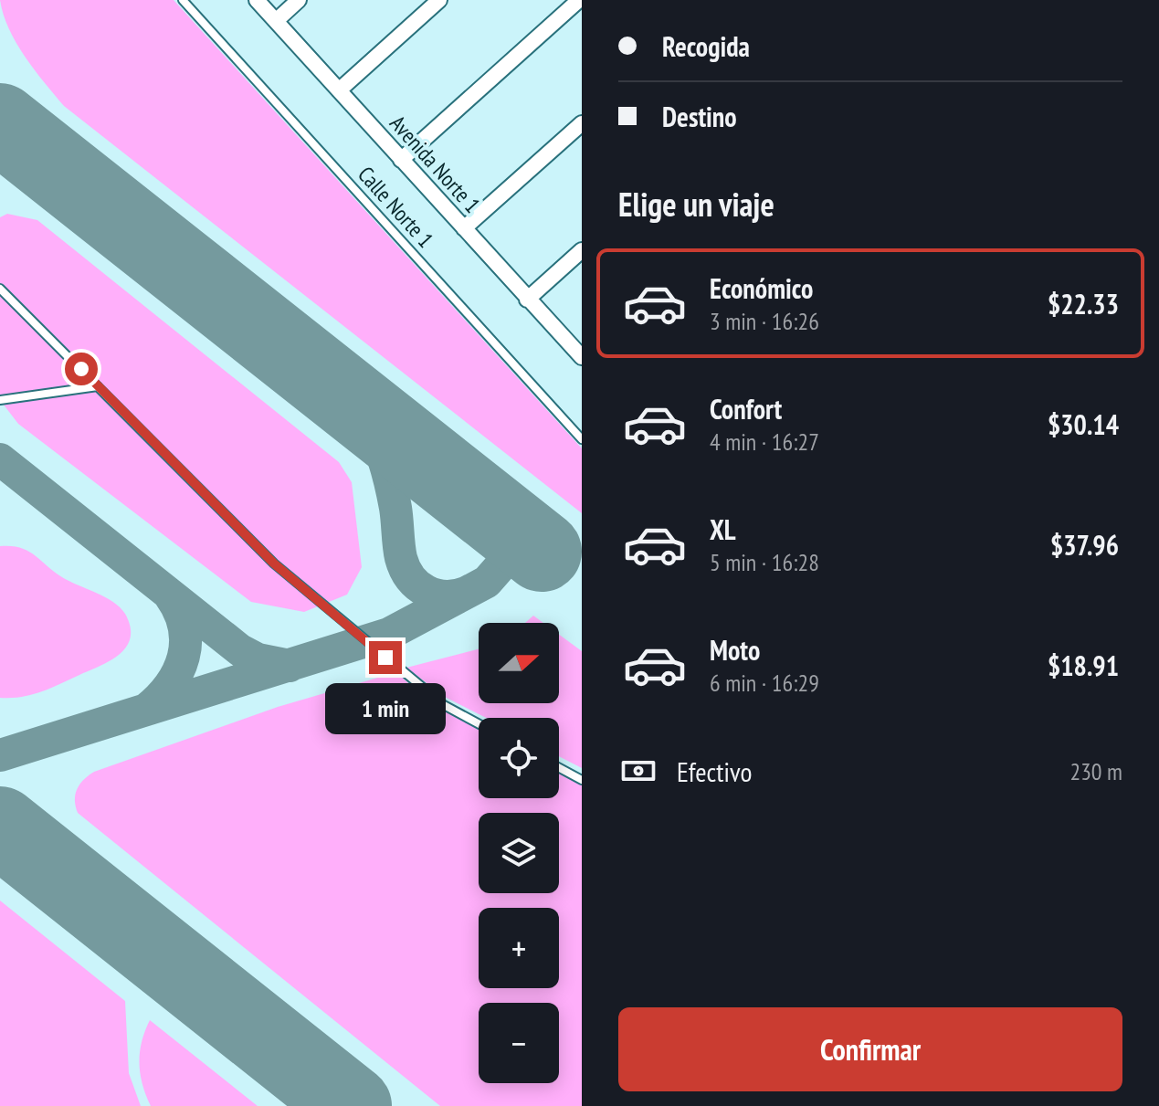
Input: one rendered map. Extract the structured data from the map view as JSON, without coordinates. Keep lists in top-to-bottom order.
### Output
{
  "streets": {
    "street": ["Avenida Norte 1"],
    "lane": ["Calle Norte 1"]
  },
  "north": "right",
  "page": {
    "banner": ["Recogida", "Destino"],
    "heading": "Elige un viaje",
    "list": [
      {
        "name": "Económico",
        "note": "3 min · 16:26",
        "value": "$22.33"
      },
      {
        "name": "Confort",
        "note": "4 min · 16:27",
        "value": "$30.14"
      },
      {
        "name": "XL",
        "note": "5 min · 16:28",
        "value": "$37.96"
      },
      {
        "name": "Moto",
        "note": "6 min · 16:29",
        "value": "$18.91"
      }
    ],
    "map_buttons": ["+", "−"],
    "bubble": "1 min",
    "pay": ["Efectivo", "230 m"],
    "buttons": "Confirmar"
  }
}
